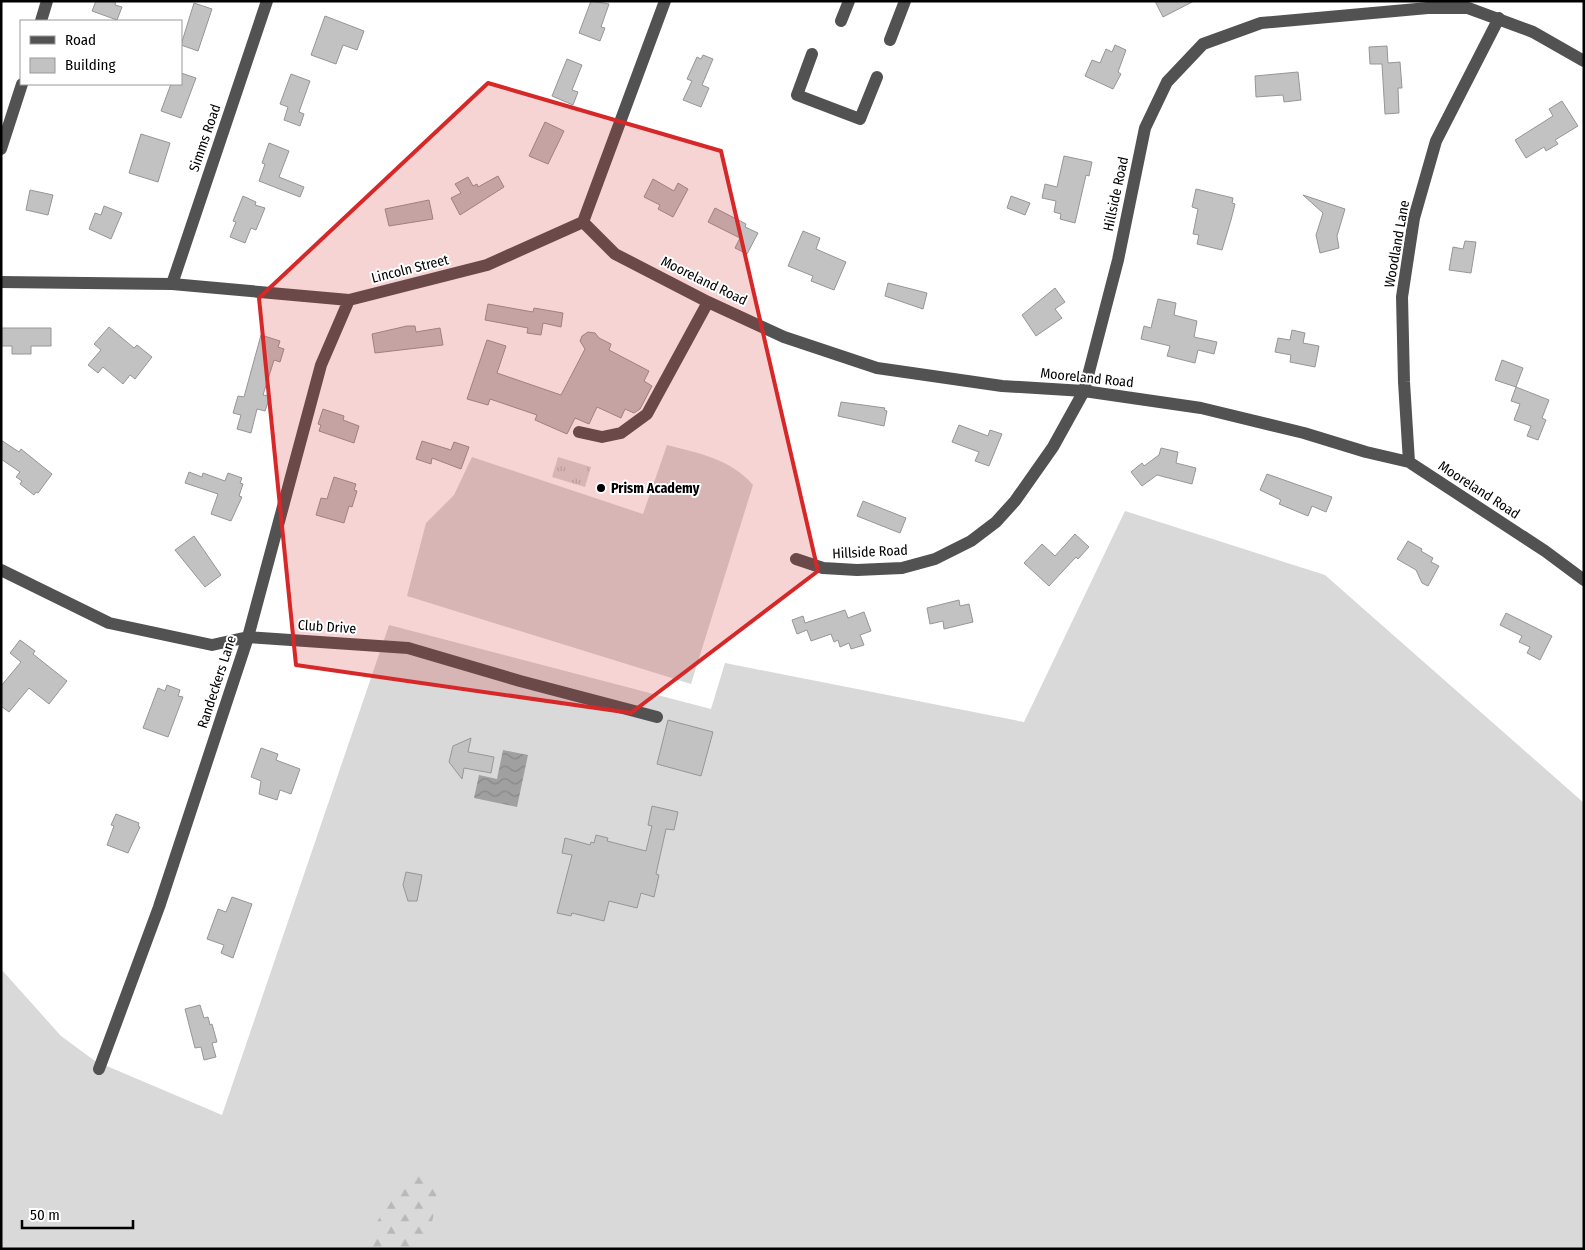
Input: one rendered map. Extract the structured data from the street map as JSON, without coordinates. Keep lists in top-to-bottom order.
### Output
{
  "streets": {
    "street": [
      "Simms Road",
      "Hillside Road",
      "Woodland Lane",
      "Lincoln Street",
      "Mooreland Road",
      "Club Drive",
      "Randeckers Lane"
    ]
  },
  "crossings": [
    ["Simms Road", "Lincoln Street"],
    ["Hillside Road", "Woodland Lane"],
    ["Hillside Road", "Mooreland Road"],
    ["Woodland Lane", "Mooreland Road"],
    ["Lincoln Street", "Mooreland Road"],
    ["Lincoln Street", "Randeckers Lane"],
    ["Club Drive", "Randeckers Lane"]
  ],
  "places": ["Prism Academy"],
  "legend": ["Road", "Building"],
  "scale_bar": "50 m"
}
